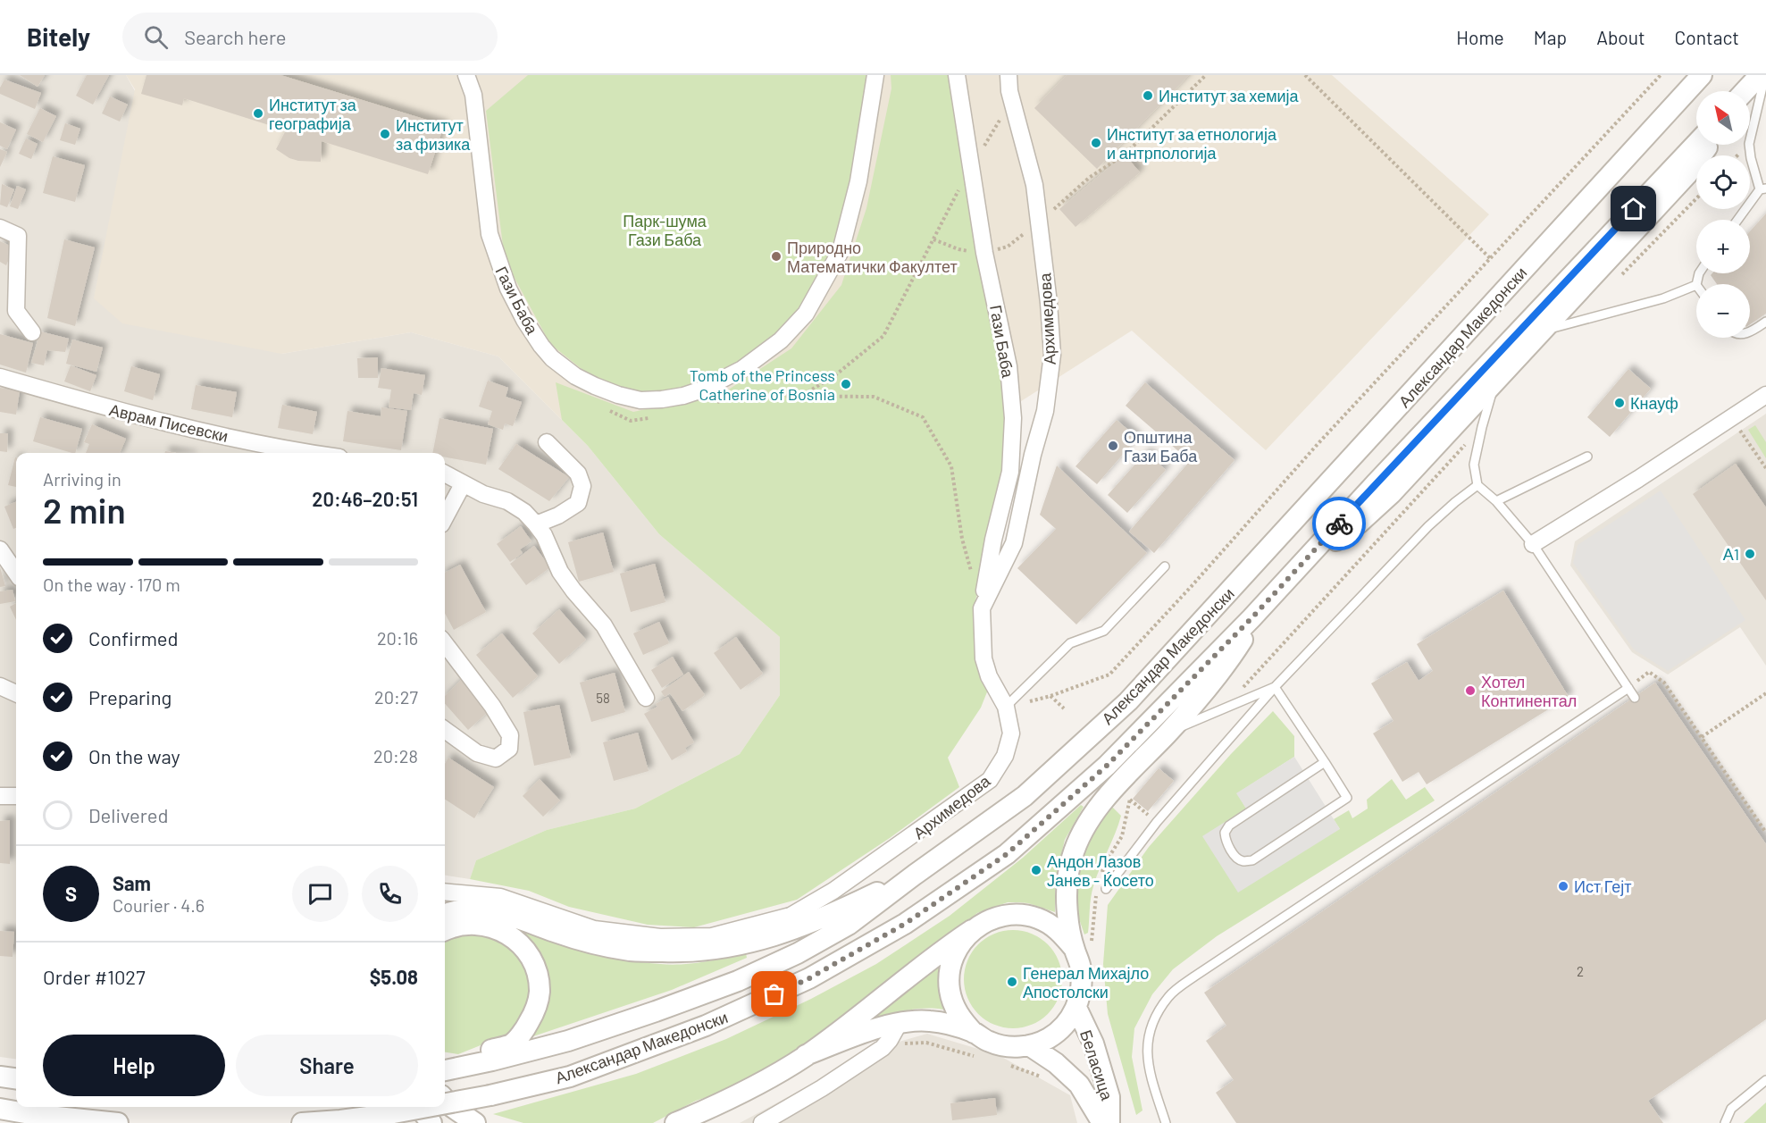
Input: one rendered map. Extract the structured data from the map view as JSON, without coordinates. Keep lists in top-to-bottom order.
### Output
{
  "streets": {
    "street": [
      "Гази Баба",
      "Архимедова",
      "Александар Македонски",
      "Аврам Писевски",
      "Беласица"
    ]
  },
  "crossings": [
    ["Гази Баба", "Архимедова"]
  ],
  "parks": ["Парк-шума Гази Баба"],
  "places": [
    "Институт за хемија",
    "Институт за географија",
    "Институт за физика",
    "Институт за етнологија и антрпологија",
    "Природно Математички Факултет",
    "Tomb of the Princess Catherine of Bosnia",
    "Кнауф",
    "Општина Гази Баба",
    "А1",
    "Хотел Континентал",
    "Андон Лазов Јанев - Ќосето",
    "Ист Гејт",
    "Генерал Михајло Апостолски"
  ],
  "house_numbers": ["58", "2"],
  "north": "top left",
  "page": {
    "header": "Bitely",
    "search": "Search here",
    "nav": [
      "Home",
      "Map",
      "About",
      "Contact"
    ],
    "map_buttons": ["+", "−"],
    "heading": ["2 min", "Arriving in", "20:46–20:51"],
    "panel": [
      "Sam",
      "Courier · 4.6",
      "Order #1027",
      "$5.08"
    ],
    "bar": "On the way · 170 m",
    "list": [
      ["Confirmed", "20:16"],
      ["Preparing", "20:27"],
      ["On the way", "20:28"],
      "Delivered"
    ],
    "round": "S",
    "buttons": ["Help", "Share"]
  }
}
